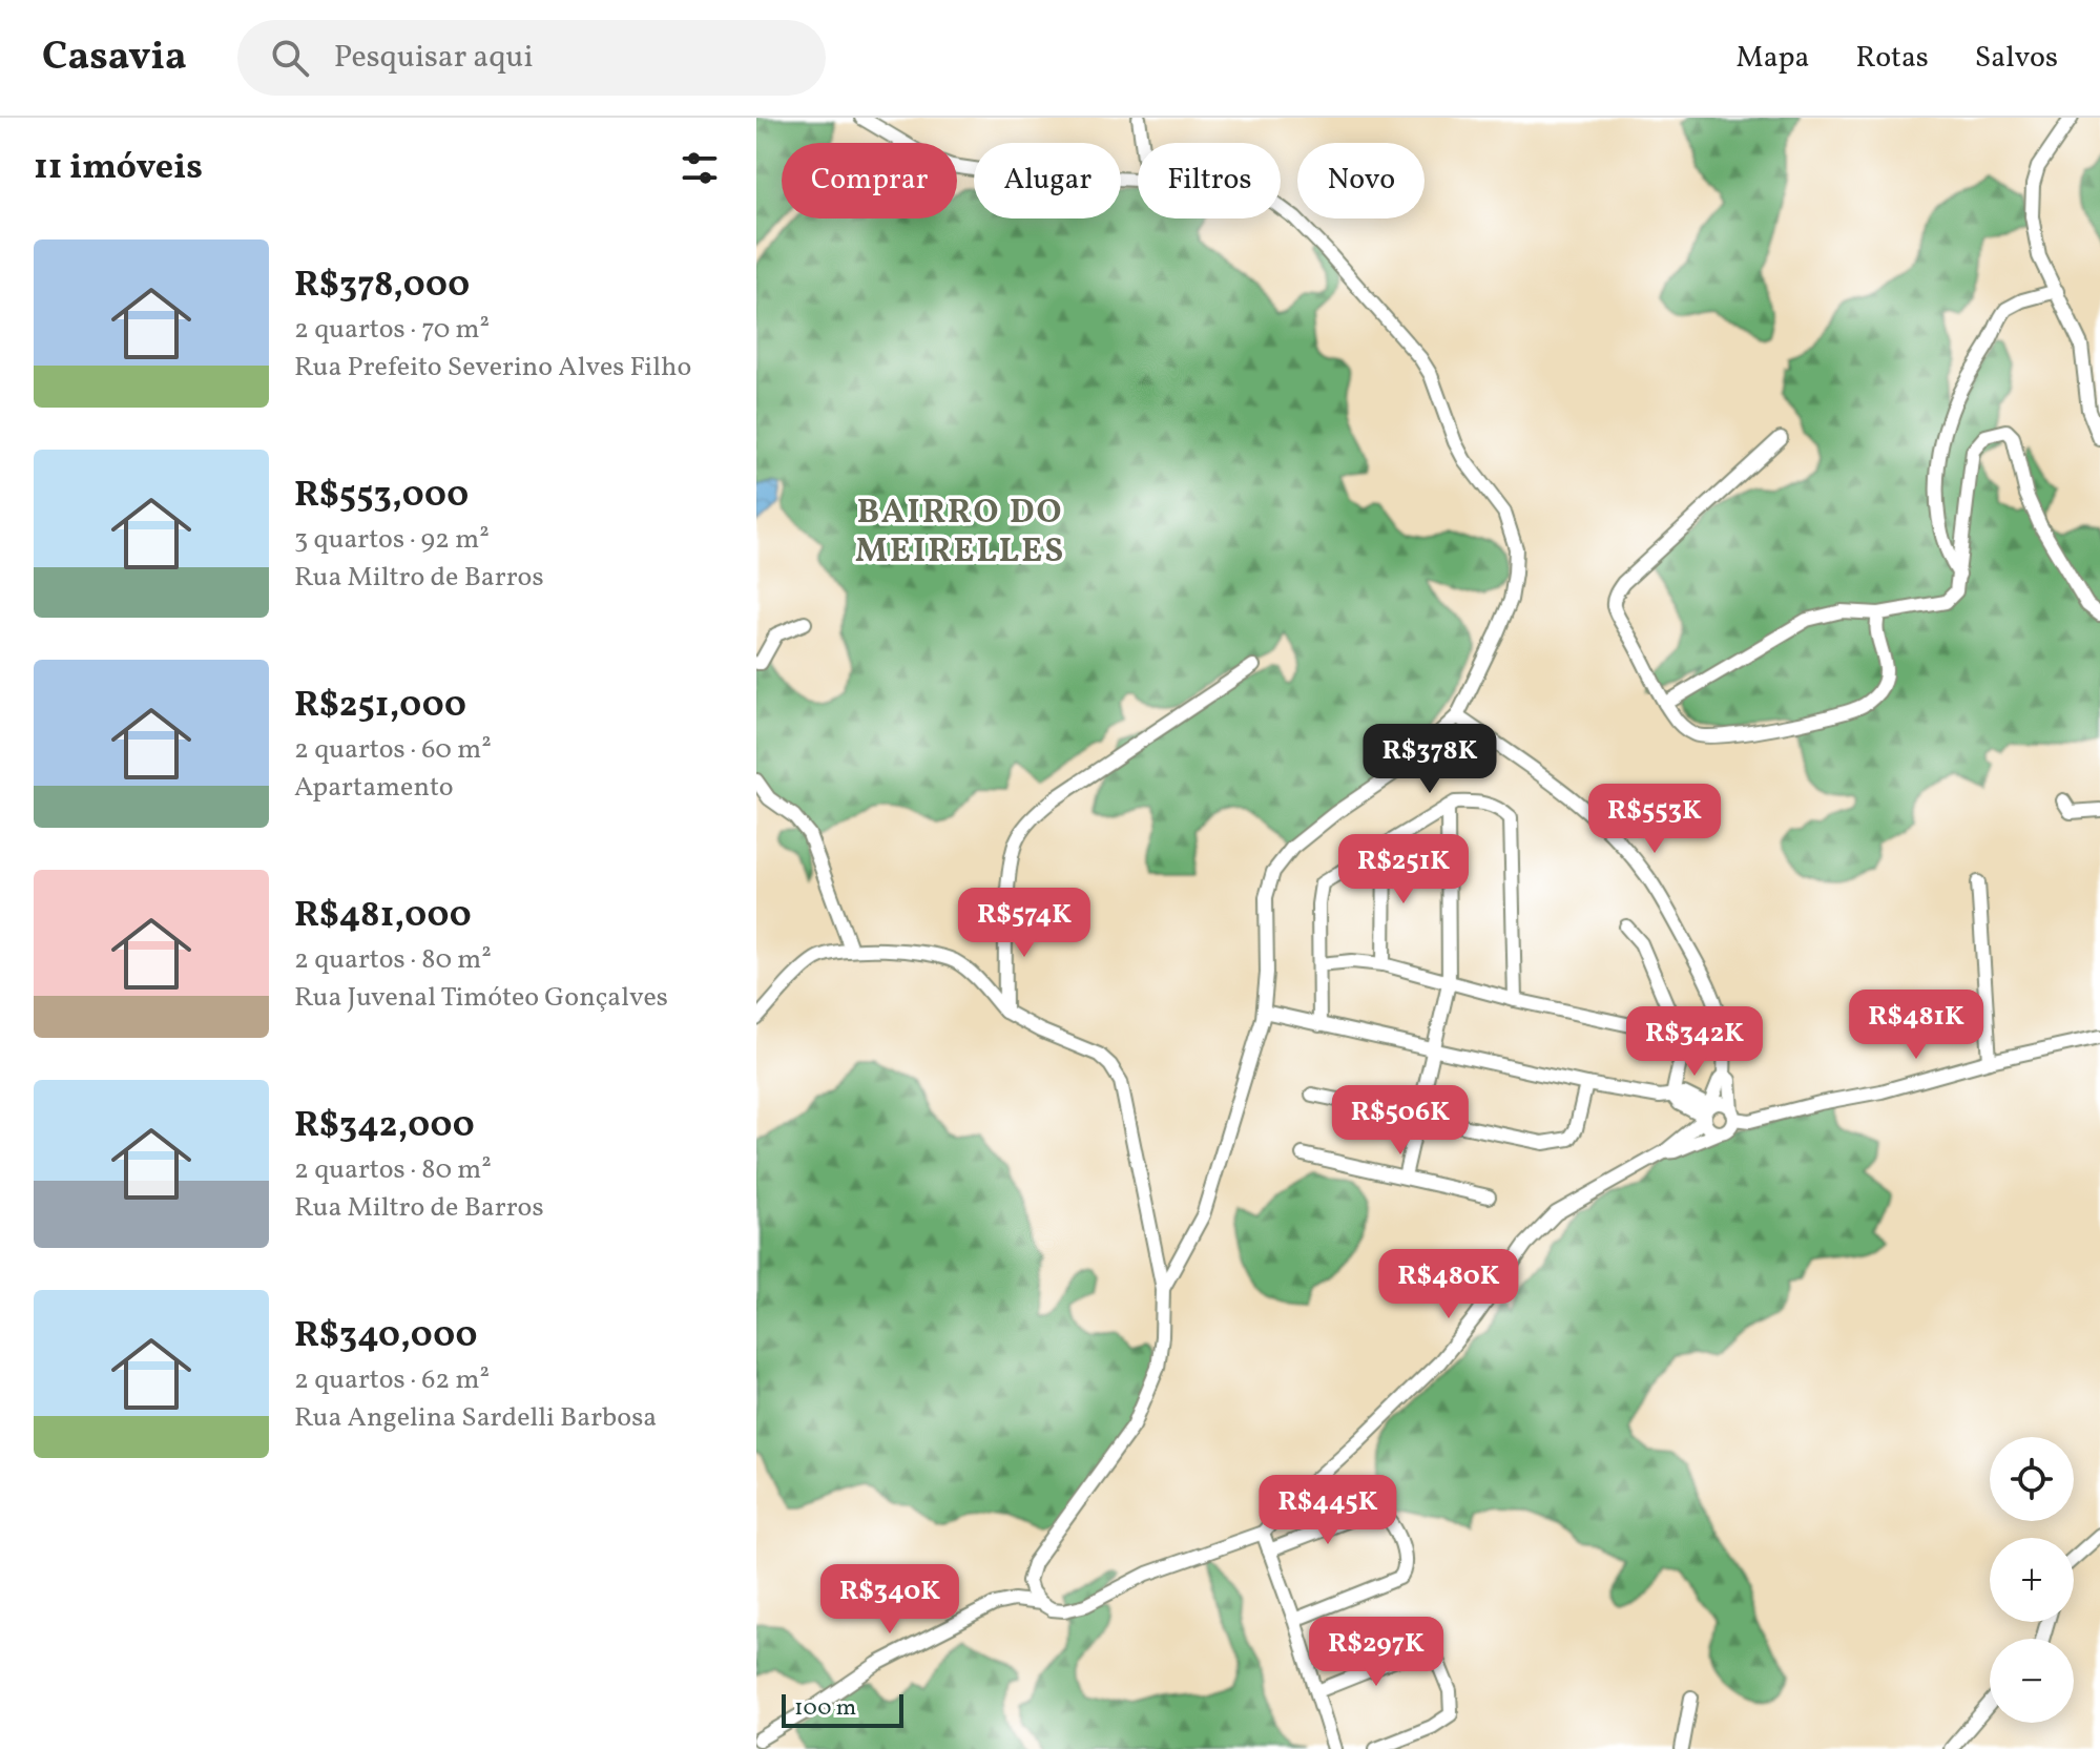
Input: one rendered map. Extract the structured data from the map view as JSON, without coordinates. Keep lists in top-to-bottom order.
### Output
{
  "districts": ["BAIRRO DO MEIRELLES"],
  "scale_bar": "100 m",
  "page": {
    "header": "Casavia",
    "search": "Pesquisar aqui",
    "nav": ["Mapa", "Rotas", "Salvos"],
    "heading": "11 imóveis",
    "chip": [
      "Comprar",
      "Alugar",
      "Filtros",
      "Novo"
    ],
    "list": [
      {
        "name": "R$378,000",
        "note": "2 quartos · 70 m² · Rua Prefeito Severino Alves Filho"
      },
      {
        "name": "R$553,000",
        "note": "3 quartos · 92 m² · Rua Miltro de Barros"
      },
      {
        "name": "R$251,000",
        "note": "2 quartos · 60 m² · Apartamento"
      },
      {
        "name": "R$481,000",
        "note": "2 quartos · 80 m² · Rua Juvenal Timóteo Gonçalves"
      },
      {
        "name": "R$342,000",
        "note": "2 quartos · 80 m² · Rua Miltro de Barros"
      },
      {
        "name": "R$340,000",
        "note": "2 quartos · 62 m² · Rua Angelina Sardelli Barbosa"
      }
    ],
    "price": [
      "R$378K",
      "R$553K",
      "R$251K",
      "R$574K",
      "R$481K",
      "R$342K",
      "R$506K",
      "R$480K",
      "R$445K",
      "R$340K",
      "R$297K"
    ],
    "map_buttons": ["+", "−"],
    "scale": "100 m"
  }
}
